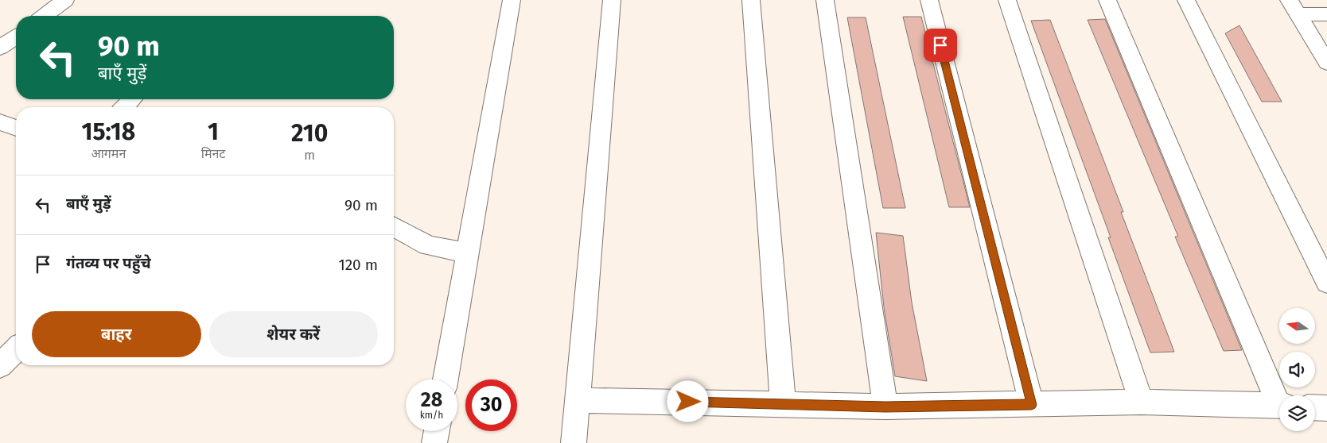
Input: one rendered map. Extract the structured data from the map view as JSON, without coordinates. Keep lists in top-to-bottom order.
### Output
{
  "north": "left",
  "page": {
    "turn": ["90 m", "बाएँ मुड़ें"],
    "eta": [
      "15:18",
      "आगमन",
      "1",
      "मिनट",
      "210",
      "m"
    ],
    "list": [
      {
        "name": "बाएँ मुड़ें",
        "value": "90 m"
      },
      {
        "name": "गंतव्य पर पहुँचे",
        "value": "120 m"
      }
    ],
    "buttons": ["बाहर", "शेयर करें"],
    "speed": "28 km/h",
    "limit": "30"
  }
}
